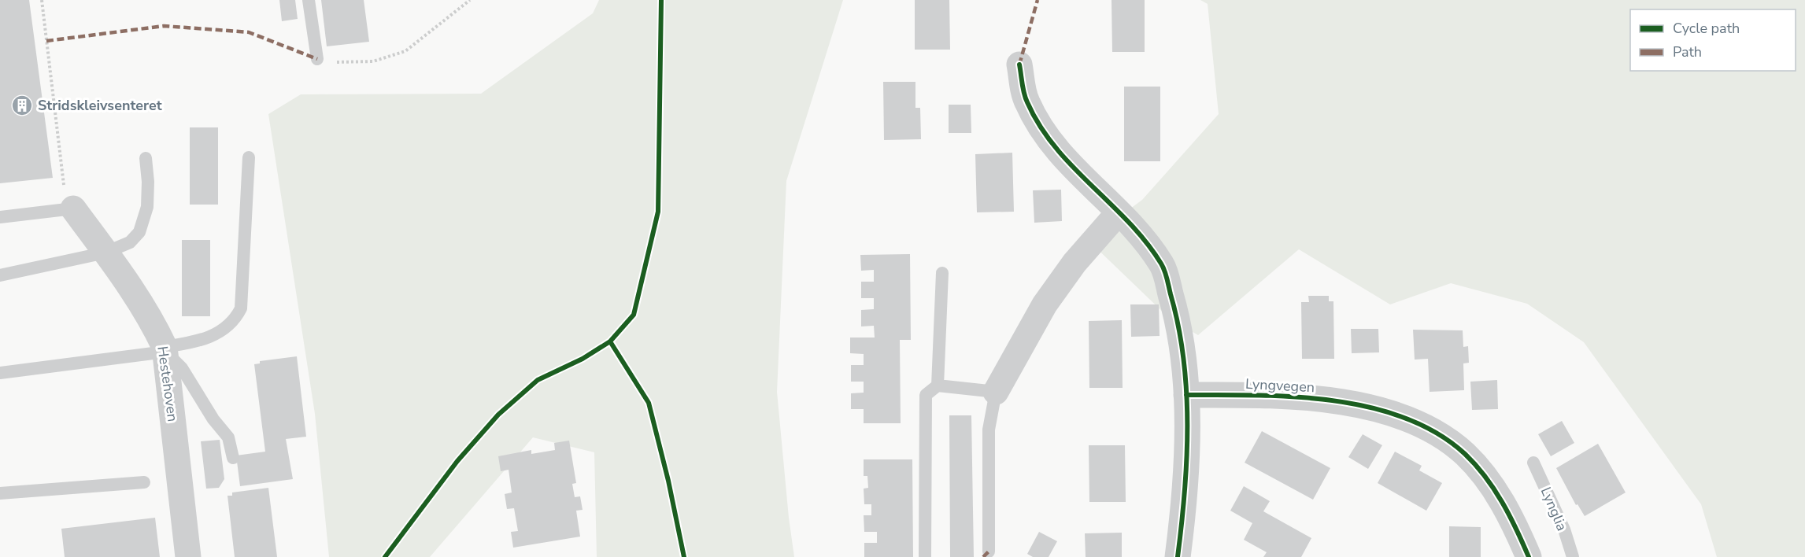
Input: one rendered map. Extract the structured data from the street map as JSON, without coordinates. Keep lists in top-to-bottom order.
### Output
{
  "streets": {
    "street": ["Hestehoven", "Lyngvegen"],
    "lane": ["Lynglia"]
  },
  "places": {
    "building": ["Stridskleivsenteret"]
  },
  "legend": ["Cycle path", "Path"]
}
